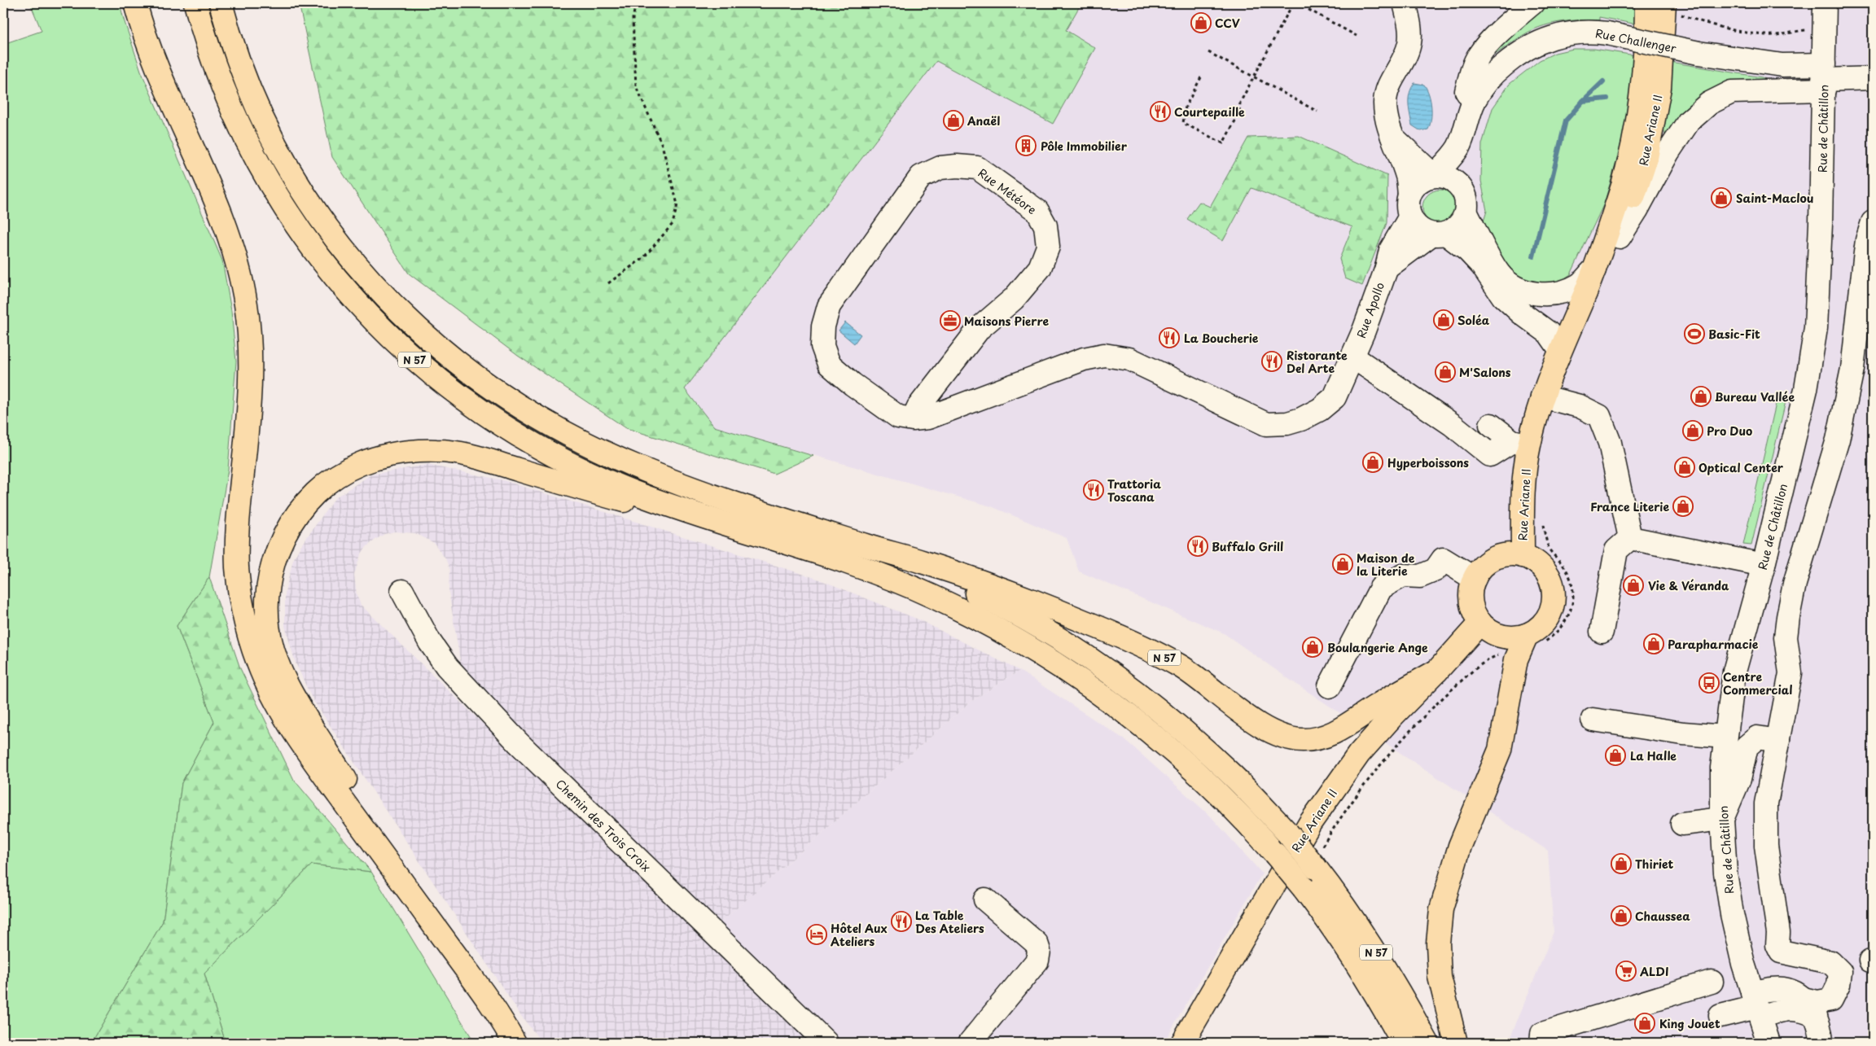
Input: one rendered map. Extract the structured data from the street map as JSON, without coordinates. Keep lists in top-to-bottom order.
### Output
{
  "streets": {
    "main road": ["Rue Ariane II", "N 57"],
    "street": [
      "Rue Challenger",
      "Rue de Châtillon",
      "Rue Météore",
      "Rue Apollo",
      "Chemin des Trois Croix"
    ]
  },
  "crossings": [
    ["Rue Challenger", "Rue de Châtillon"],
    ["Rue Challenger", "Rue Apollo"],
    ["Rue Ariane II", "N 57"],
    ["Rue Météore", "Rue Apollo"]
  ],
  "places": {
    "shop": [
      "CCV",
      "Anaël",
      "Saint-Maclou",
      "Soléa",
      "M'Salons",
      "Bureau Vallée",
      "Pro Duo",
      "Hyperboissons",
      "Optical Center",
      "France Literie",
      "Maison de la Literie",
      "Vie & Véranda",
      "Parapharmacie",
      "Boulangerie Ange",
      "La Halle",
      "Thiriet",
      "Chaussea",
      "King Jouet"
    ],
    "restaurant": [
      "Courtepaille",
      "La Boucherie",
      "Ristorante Del Arte",
      "Trattoria Toscana",
      "Buffalo Grill",
      "La Table Des Ateliers"
    ],
    "building": ["Pôle Immobilier"],
    "office": ["Maisons Pierre"],
    "sports": ["Basic-Fit"],
    "bus stop": ["Centre Commercial"],
    "hotel": ["Hôtel Aux Ateliers"],
    "supermarket": ["ALDI"]
  }
}
